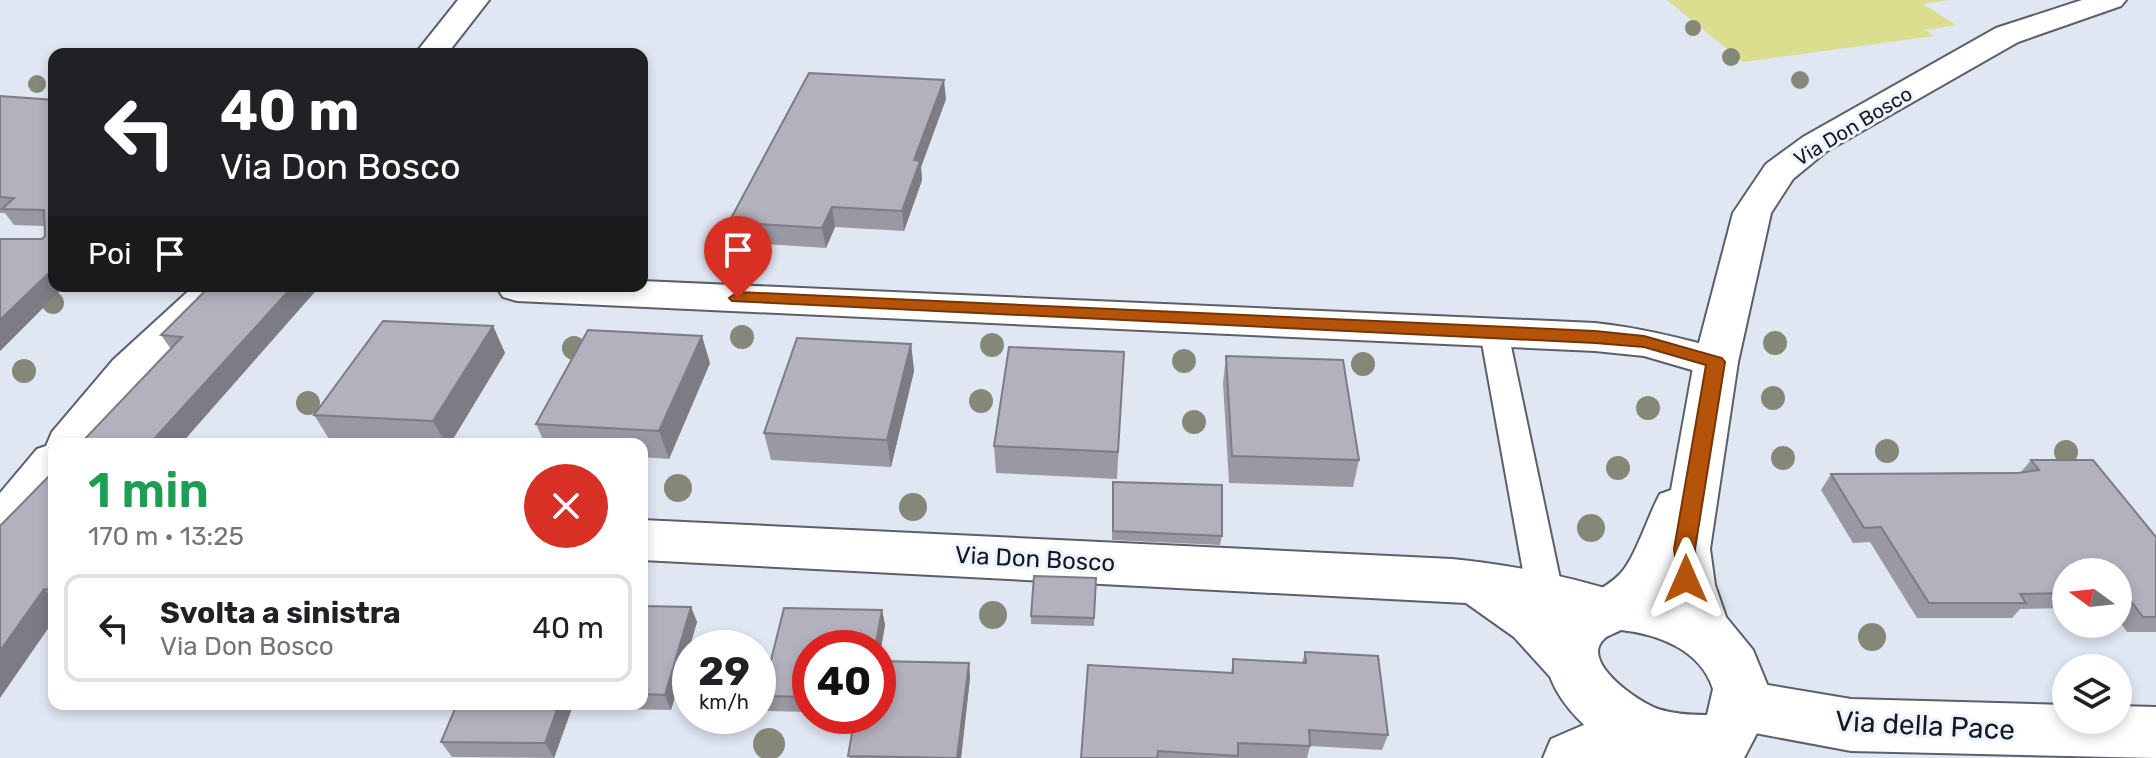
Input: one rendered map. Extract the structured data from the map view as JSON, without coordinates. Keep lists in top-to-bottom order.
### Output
{
  "streets": {
    "street": ["Via Don Bosco", "Via della Pace"]
  },
  "crossings": [
    ["Via Don Bosco", "Via della Pace"]
  ],
  "north": "left",
  "page": {
    "turn": ["40 m", "Via Don Bosco"],
    "then": "Poi",
    "heading": ["1 min", "170 m · 13:25"],
    "list": [
      {
        "name": "Svolta a sinistra",
        "note": "Via Don Bosco",
        "value": "40 m"
      }
    ],
    "speed": "29 km/h",
    "limit": "40"
  }
}
